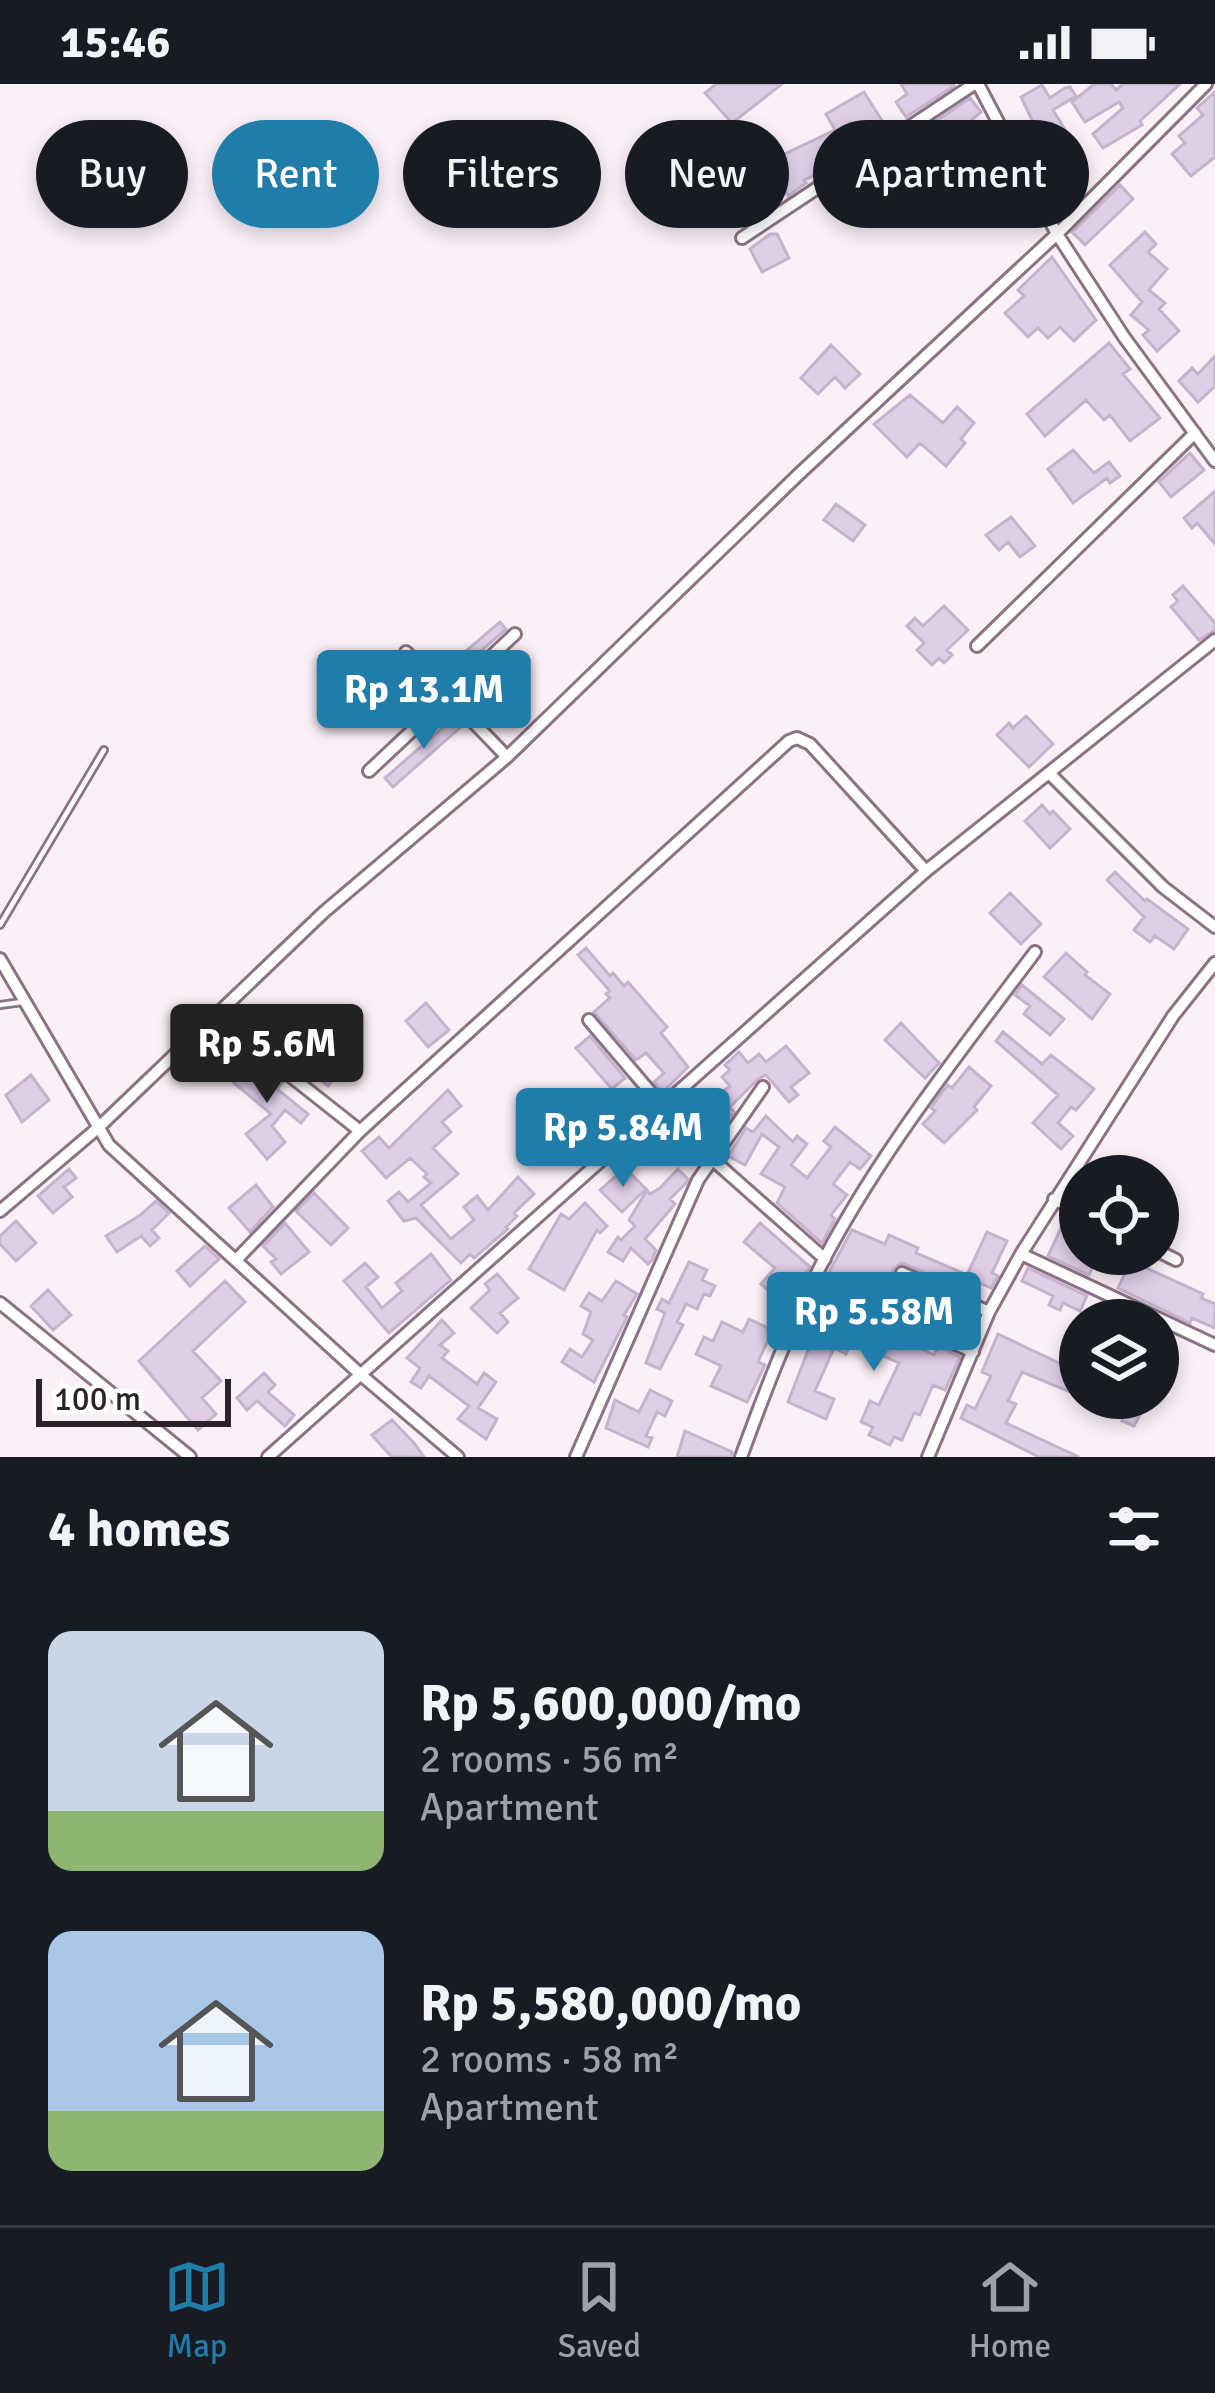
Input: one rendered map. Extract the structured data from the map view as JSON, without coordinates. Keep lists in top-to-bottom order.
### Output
{
  "scale_bar": "100 m",
  "page": {
    "status": "15:46",
    "chip": [
      "Buy",
      "Rent",
      "Filters",
      "New",
      "Apartment"
    ],
    "price": [
      "Rp 13.1M",
      "Rp 5.6M",
      "Rp 5.84M",
      "Rp 5.58M"
    ],
    "scale": "100 m",
    "heading": "4 homes",
    "list": [
      {
        "name": "Rp 5,600,000/mo",
        "note": "2 rooms · 56 m² · Apartment"
      },
      {
        "name": "Rp 5,580,000/mo",
        "note": "2 rooms · 58 m² · Apartment"
      }
    ],
    "tabs": ["Map", "Saved", "Home"]
  }
}
